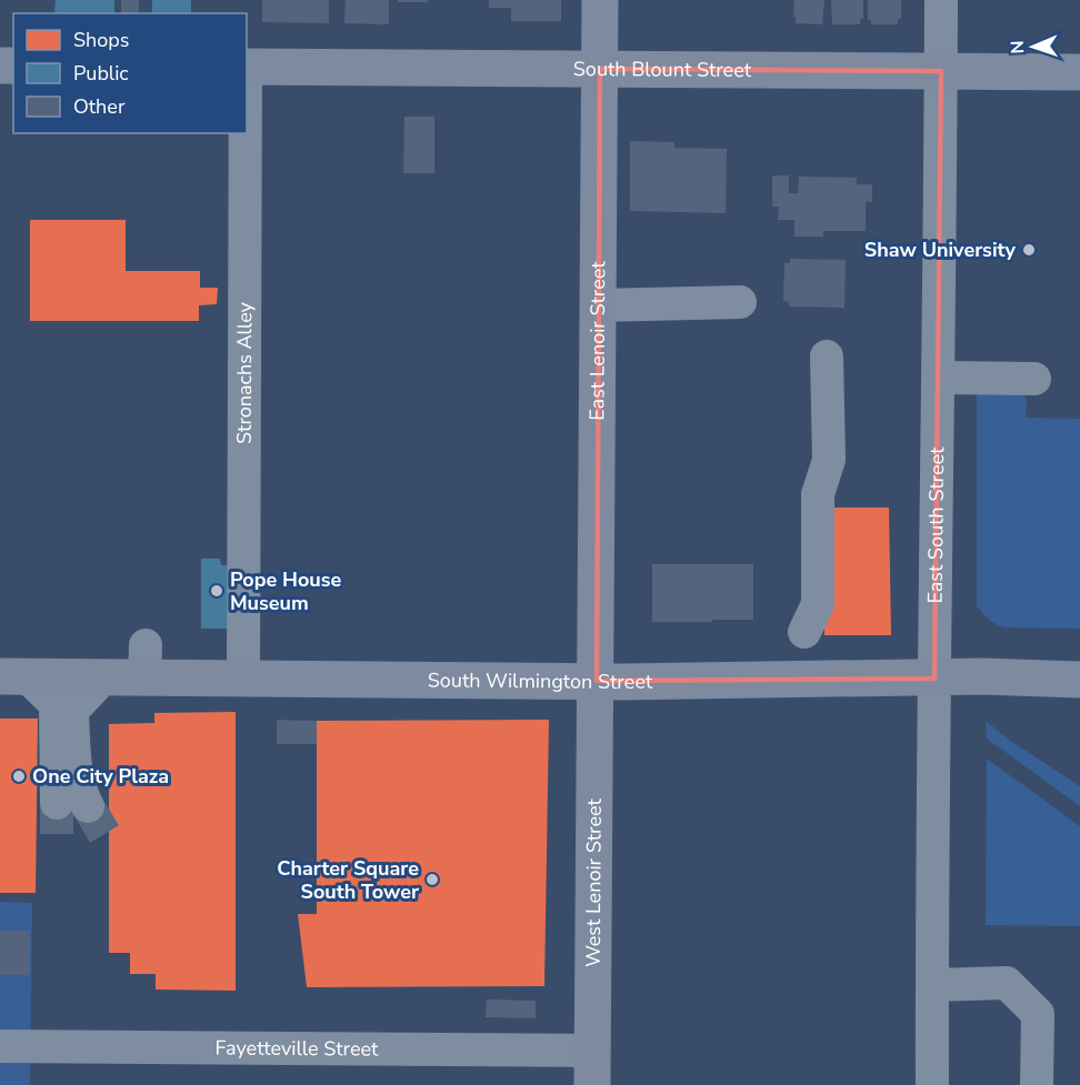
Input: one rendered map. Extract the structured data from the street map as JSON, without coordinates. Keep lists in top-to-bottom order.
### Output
{
  "streets": {
    "main road": [
      "South Blount Street",
      "East Lenoir Street",
      "South Wilmington Street",
      "West Lenoir Street"
    ],
    "street": ["Stronachs Alley", "East South Street", "Fayetteville Street"]
  },
  "crossings": [
    ["South Blount Street", "East Lenoir Street"],
    ["South Blount Street", "East South Street"],
    ["East Lenoir Street", "South Wilmington Street"],
    ["East Lenoir Street", "West Lenoir Street"],
    ["Stronachs Alley", "South Wilmington Street"],
    ["East South Street", "South Wilmington Street"],
    ["South Wilmington Street", "West Lenoir Street"],
    ["West Lenoir Street", "Fayetteville Street"]
  ],
  "places": [
    "Shaw University",
    "Pope House Museum",
    "One City Plaza",
    "Charter Square South Tower"
  ],
  "legend": ["Shops", "Public", "Other"],
  "north": "left"
}
